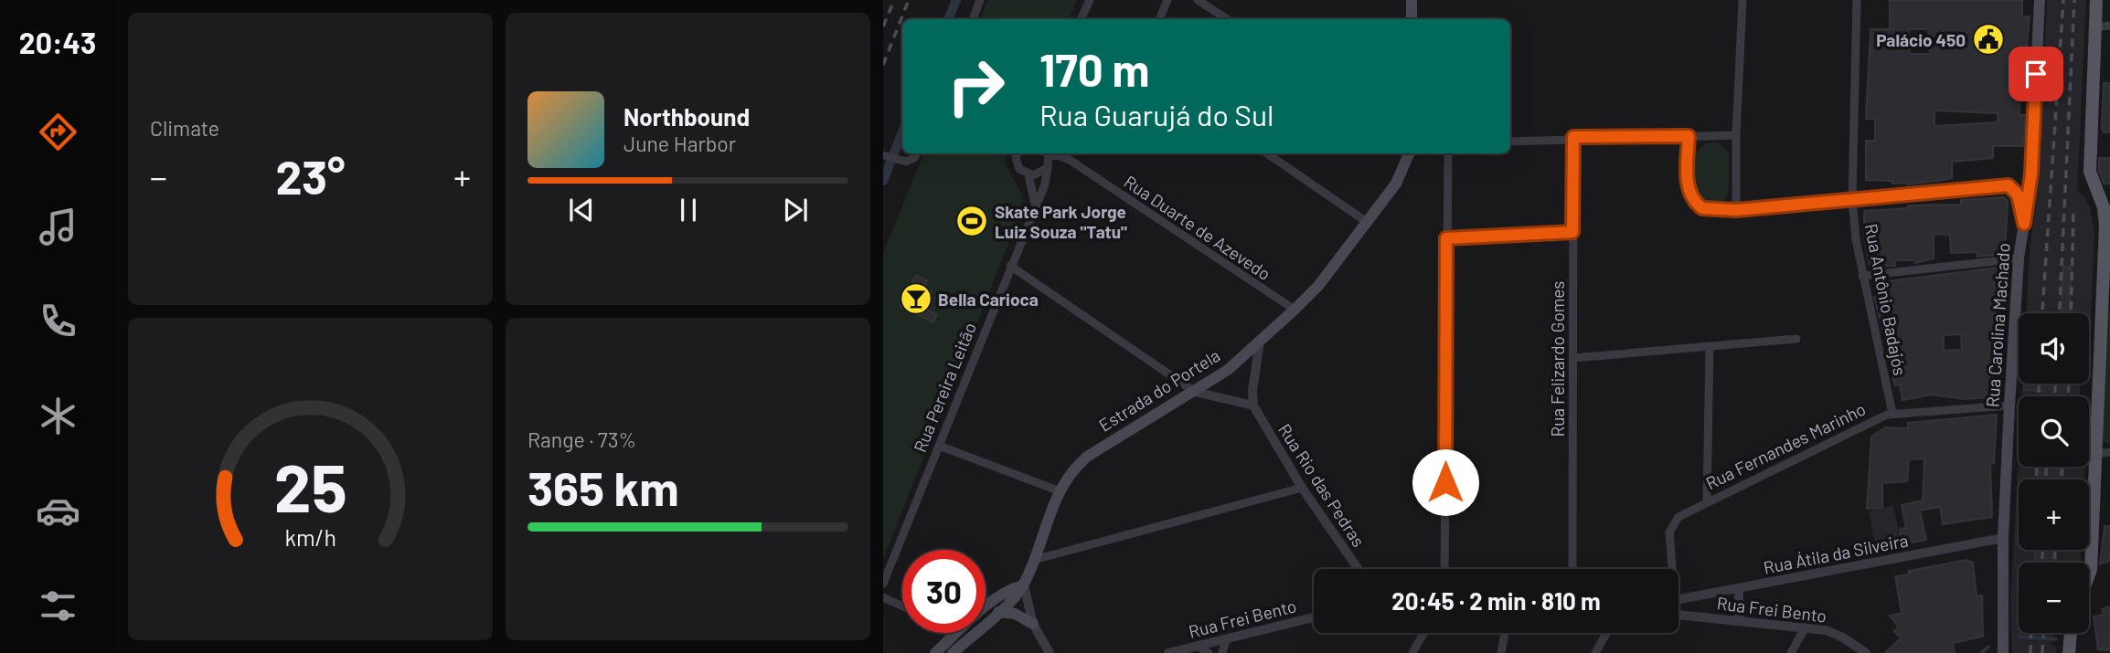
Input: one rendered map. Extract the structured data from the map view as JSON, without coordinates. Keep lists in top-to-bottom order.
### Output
{
  "streets": {
    "main road": ["Rua Carolina Machado", "Estrada do Portela"],
    "street": [
      "Rua Duarte de Azevedo",
      "Rua Antônio Badajós",
      "Rua Felizardo Gomes",
      "Rua Pereira Leitão",
      "Rua Fernandes Marinho",
      "Rua Rio das Pedras",
      "Rua Átila da Silveira",
      "Rua Frei Bento"
    ]
  },
  "crossings": [
    ["Rua Duarte de Azevedo", "Rua Pereira Leitão"],
    ["Rua Duarte de Azevedo", "Estrada do Portela"],
    ["Rua Antônio Badajós", "Rua Fernandes Marinho"],
    ["Rua Carolina Machado", "Rua Fernandes Marinho"],
    ["Rua Carolina Machado", "Rua Átila da Silveira"]
  ],
  "places": {
    "public building": ["Palácio 450"],
    "sports": ["Skate Park Jorge Luiz Souza \"Tatu\""],
    "bar": ["Bella Carioca"]
  },
  "page": {
    "tabs": "20:43",
    "tile": [
      "Climate",
      ["Range · 73%", "365 km"]
    ],
    "turn": ["170 m", "Rua Guarujá do Sul"],
    "song": ["Northbound", "June Harbor"],
    "heat": ["−", "23°", "+"],
    "map_buttons": ["+", "−"],
    "limit": "30",
    "trip": "20:45 · 2 min · 810 m",
    "gauge": ["25", "km/h"]
  }
}
